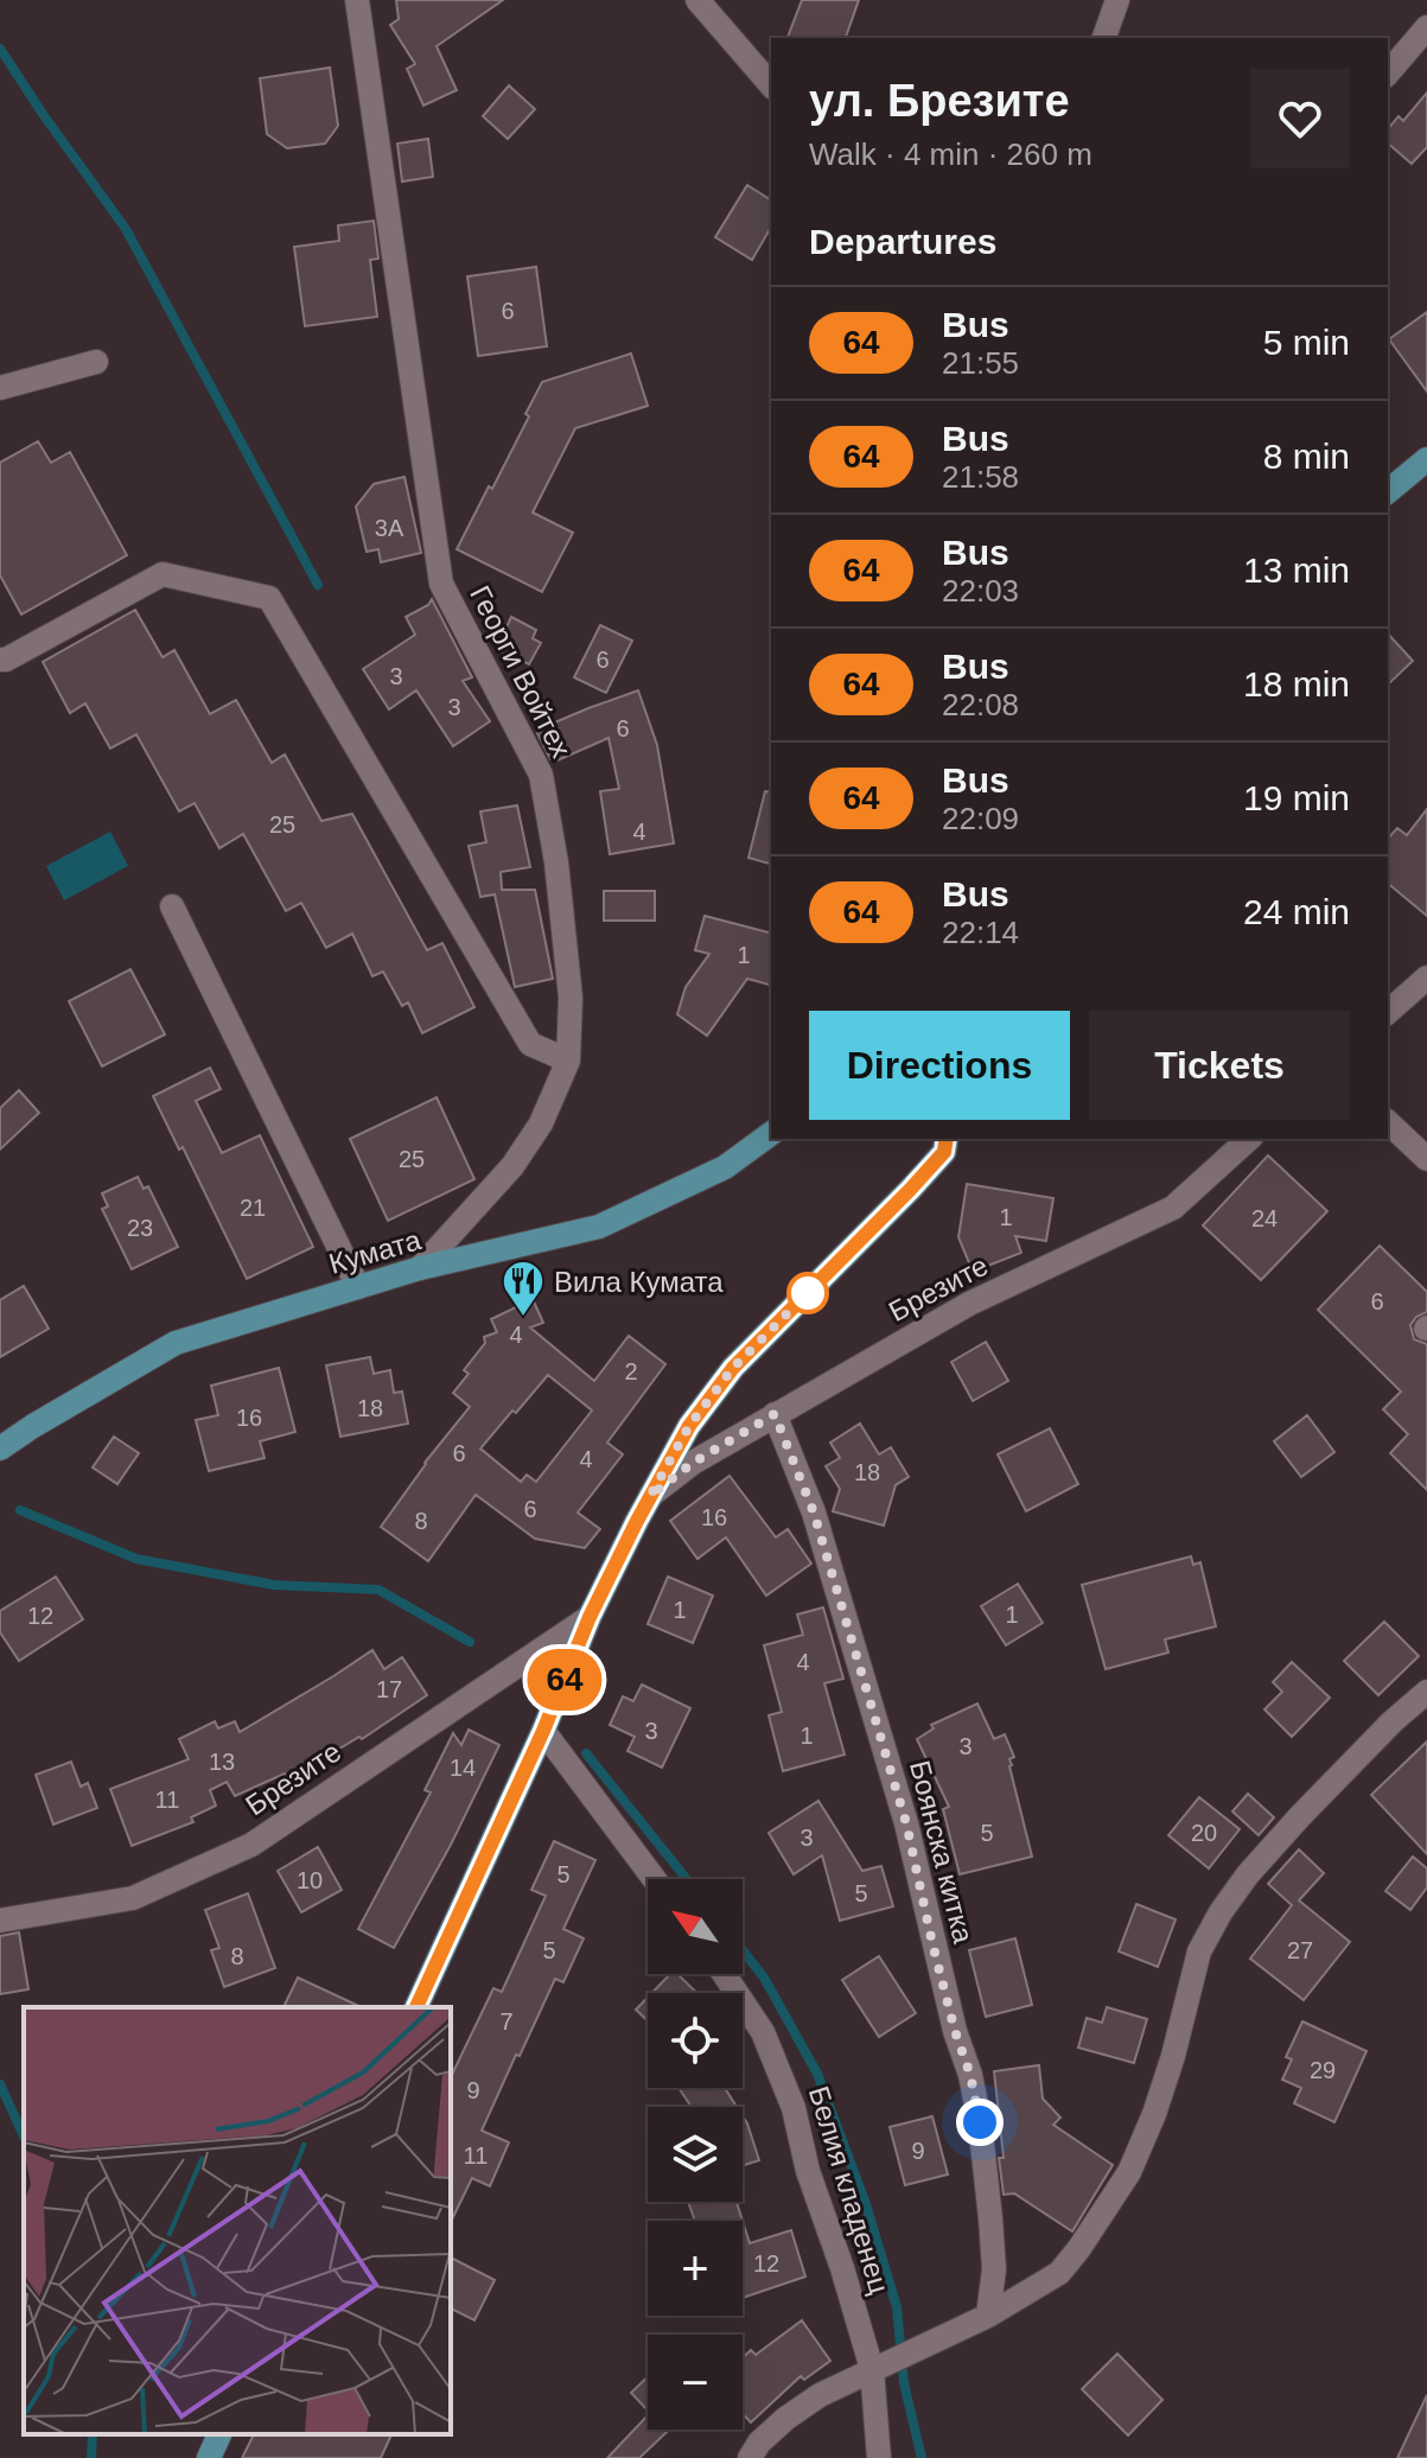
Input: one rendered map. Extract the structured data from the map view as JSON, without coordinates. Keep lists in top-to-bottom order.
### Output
{
  "streets": {
    "main road": ["Кумата"],
    "street": [
      "Георги Войтех",
      "Брезите",
      "Боянска китка",
      "Белия кладенец"
    ]
  },
  "crossings": [
    ["Георги Войтех", "Кумата"],
    ["Брезите", "Боянска китка"]
  ],
  "places": {
    "restaurant": ["Вила Кумата"]
  },
  "lines": ["bus line 64"],
  "house_numbers": [
    "6",
    "3А",
    "6",
    "3",
    "3",
    "6",
    "25",
    "4",
    "1",
    "25",
    "21",
    "1",
    "24",
    "23",
    "6",
    "4",
    "2",
    "18",
    "16",
    "6",
    "4",
    "18",
    "6",
    "16",
    "8",
    "1",
    "1",
    "12",
    "4",
    "17",
    "3",
    "1",
    "3",
    "13",
    "14",
    "11",
    "5",
    "20",
    "3",
    "5",
    "10",
    "5",
    "5",
    "27",
    "8",
    "7",
    "29",
    "9",
    "9",
    "11",
    "12"
  ],
  "north": "top left",
  "page": {
    "on_map": "64",
    "heading": [
      ["ул. Брезите", "Walk · 4 min · 260 m"],
      "Departures"
    ],
    "list": [
      {
        "mark": "64",
        "name": "Bus",
        "note": "21:55",
        "value": "5 min"
      },
      {
        "mark": "64",
        "name": "Bus",
        "note": "21:58",
        "value": "8 min"
      },
      {
        "mark": "64",
        "name": "Bus",
        "note": "22:03",
        "value": "13 min"
      },
      {
        "mark": "64",
        "name": "Bus",
        "note": "22:08",
        "value": "18 min"
      },
      {
        "mark": "64",
        "name": "Bus",
        "note": "22:09",
        "value": "19 min"
      },
      {
        "mark": "64",
        "name": "Bus",
        "note": "22:14",
        "value": "24 min"
      }
    ],
    "buttons": ["Directions", "Tickets"],
    "map_buttons": ["+", "−"]
  }
}
